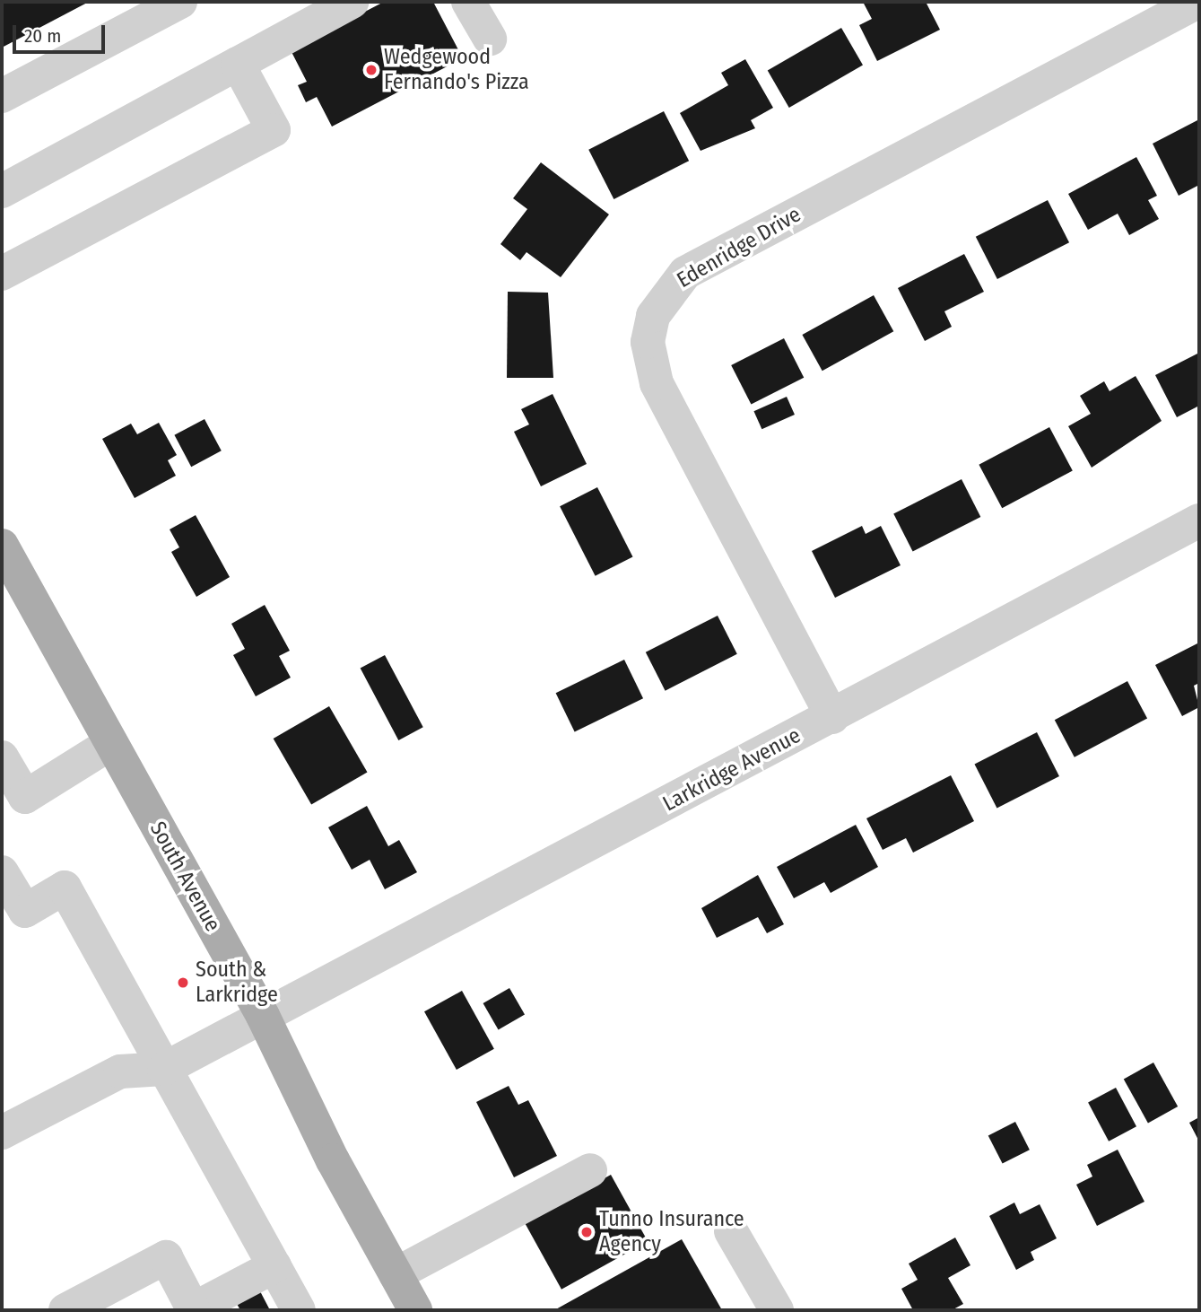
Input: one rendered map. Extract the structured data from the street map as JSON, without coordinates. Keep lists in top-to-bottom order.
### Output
{
  "streets": {
    "main road": ["South Avenue"],
    "street": ["Edenridge Drive", "Larkridge Avenue"]
  },
  "crossings": [
    ["Edenridge Drive", "Larkridge Avenue"],
    ["Larkridge Avenue", "South Avenue"]
  ],
  "places": ["Wedgewood Fernando's Pizza", "South & Larkridge", "Tunno Insurance Agency"],
  "scale_bar": "20 m"
}
